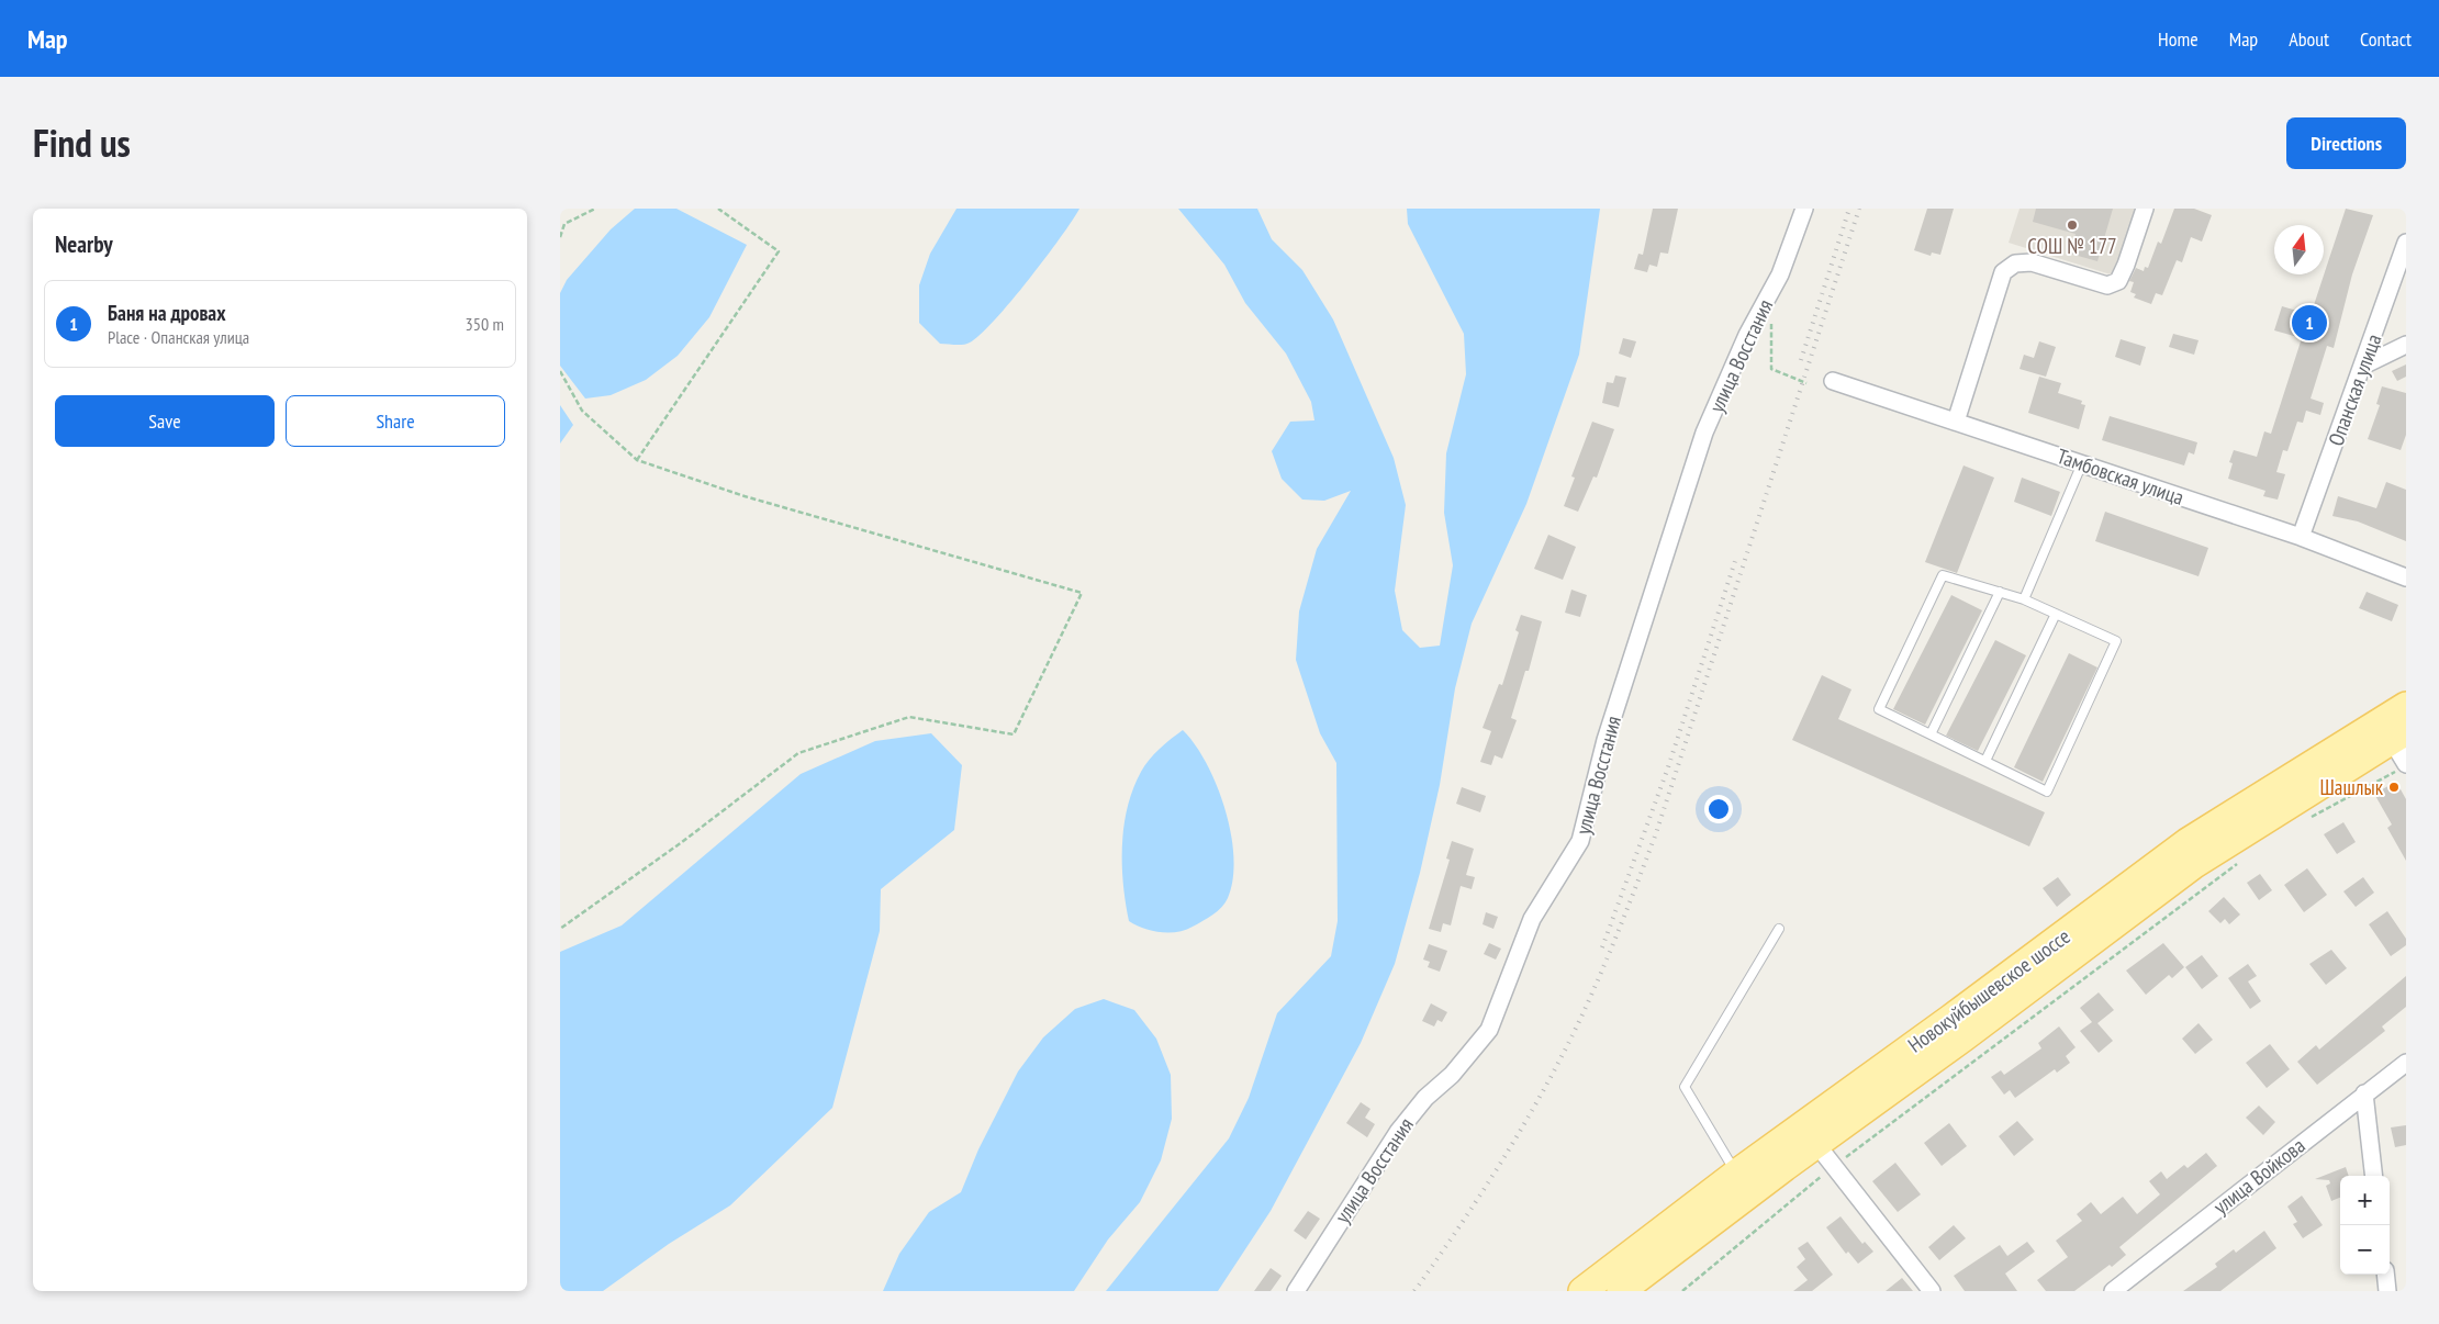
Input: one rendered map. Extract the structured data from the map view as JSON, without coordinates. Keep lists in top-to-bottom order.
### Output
{
  "streets": {
    "main road": ["Новокуйбышевское шоссе"],
    "street": [
      "улица Восстания",
      "Опанская улица",
      "Тамбовская улица",
      "улица Войкова"
    ]
  },
  "crossings": [
    ["Опанская улица", "Тамбовская улица"]
  ],
  "places": ["СОШ № 177", "Шашлык"],
  "north": "top",
  "page": {
    "header": "Map",
    "nav": [
      "Home",
      "Map",
      "About",
      "Contact"
    ],
    "title": "Find us",
    "buttons": [
      "Directions",
      ["Save", "Share"]
    ],
    "heading": "Nearby",
    "list": [
      {
        "mark": "1",
        "name": "Баня на дровах",
        "note": "Place · Опанская улица",
        "value": "350 m"
      }
    ],
    "pins": "1",
    "map_buttons": ["+", "−"]
  }
}
